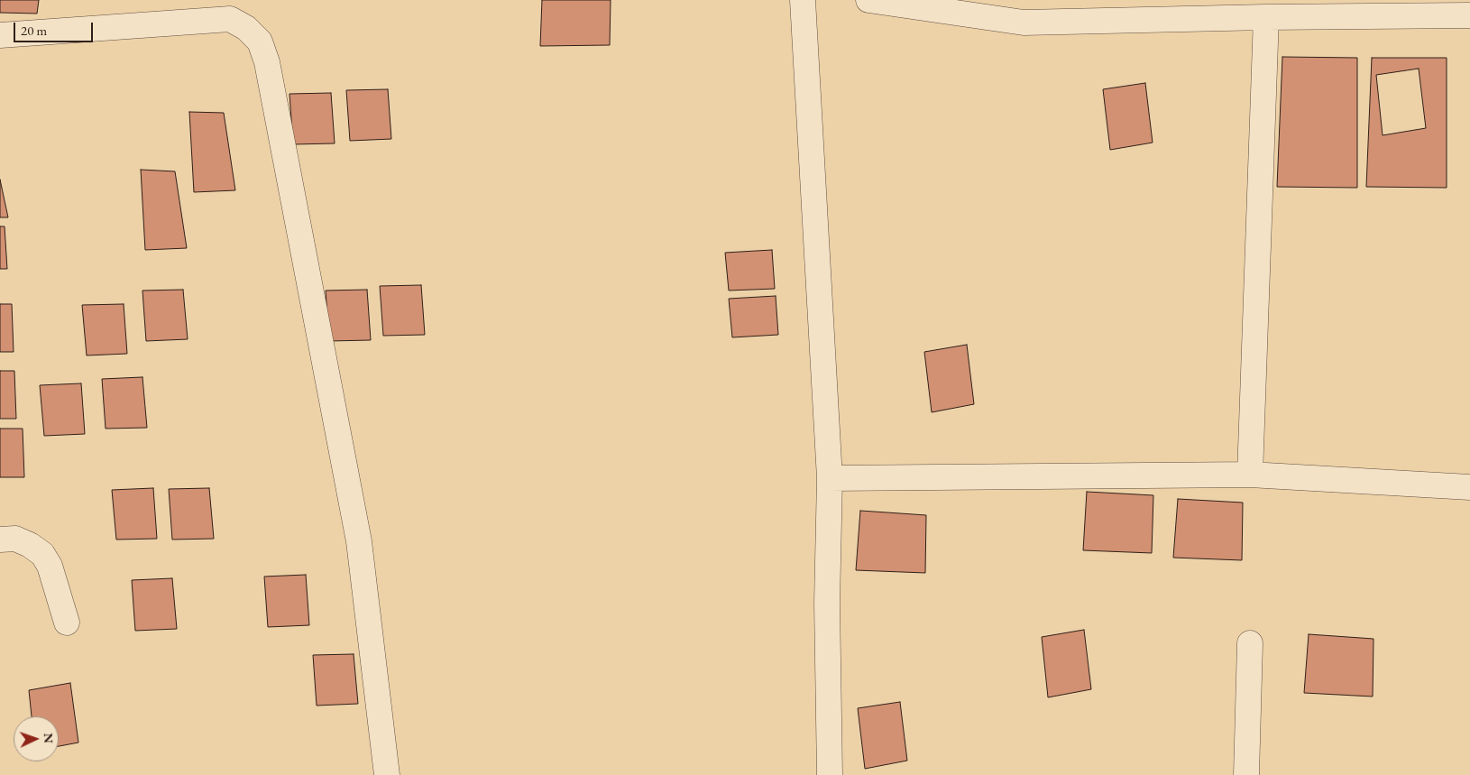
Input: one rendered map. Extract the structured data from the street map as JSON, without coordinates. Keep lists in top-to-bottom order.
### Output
{
  "scale_bar": "20 m",
  "north": "right"
}
